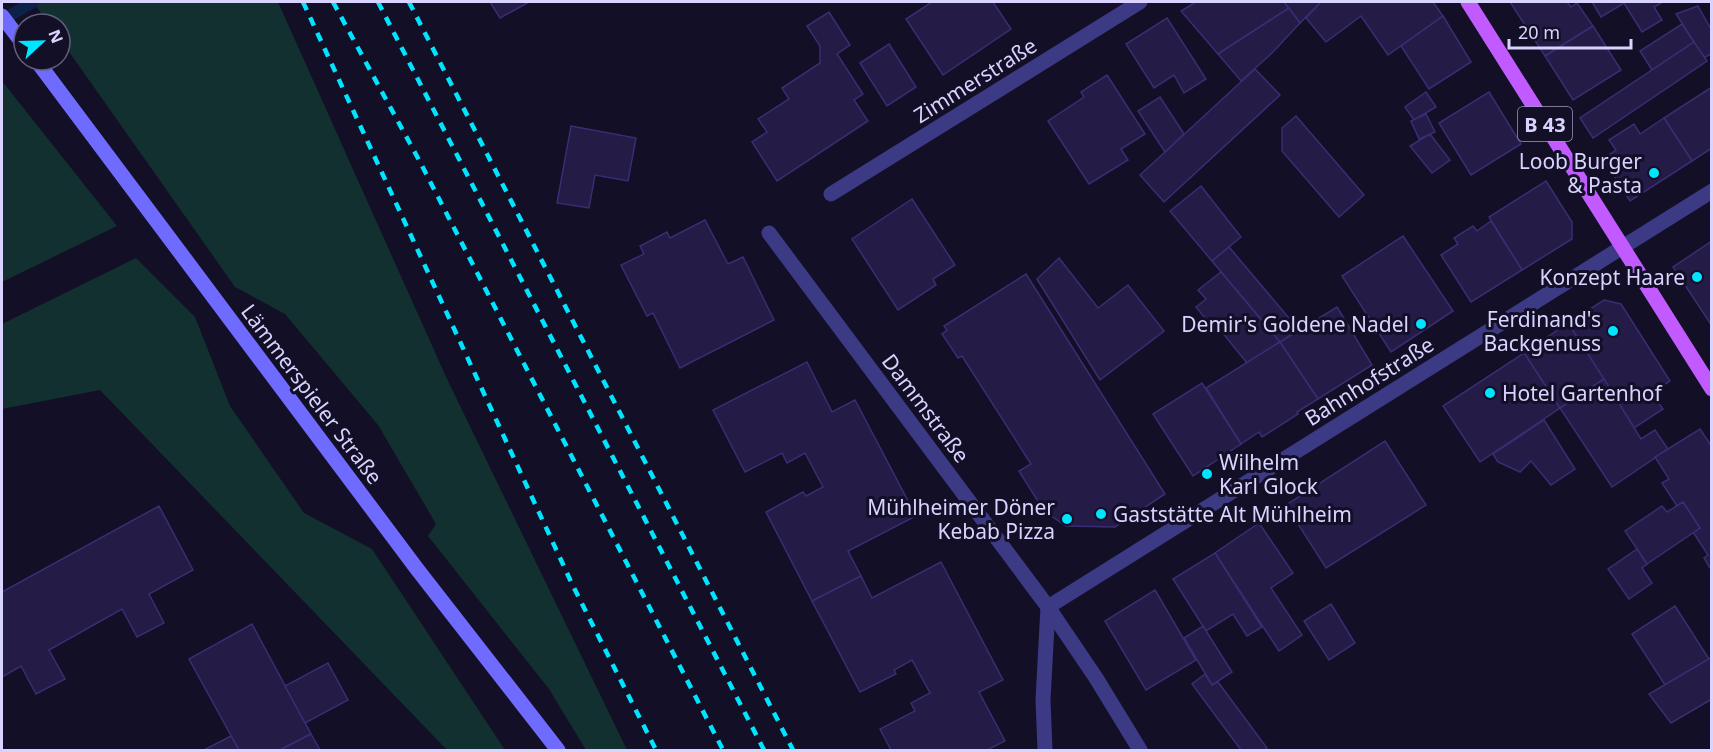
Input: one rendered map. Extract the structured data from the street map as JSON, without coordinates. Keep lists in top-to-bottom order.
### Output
{
  "streets": {
    "main road": ["B 43", "Lämmerspieler Straße"],
    "street": ["Zimmerstraße", "Bahnhofstraße", "Dammstraße"]
  },
  "crossings": [
    ["B 43", "Bahnhofstraße"],
    ["Bahnhofstraße", "Dammstraße"]
  ],
  "places": [
    "Loob Burger & Pasta",
    "Konzept Haare",
    "Demir's Goldene Nadel",
    "Ferdinand's Backgenuss",
    "Hotel Gartenhof",
    "Wilhelm Karl Glock",
    "Gaststätte Alt Mühlheim",
    "Mühlheimer Döner Kebab Pizza"
  ],
  "scale_bar": "20 m",
  "north": "right"
}
